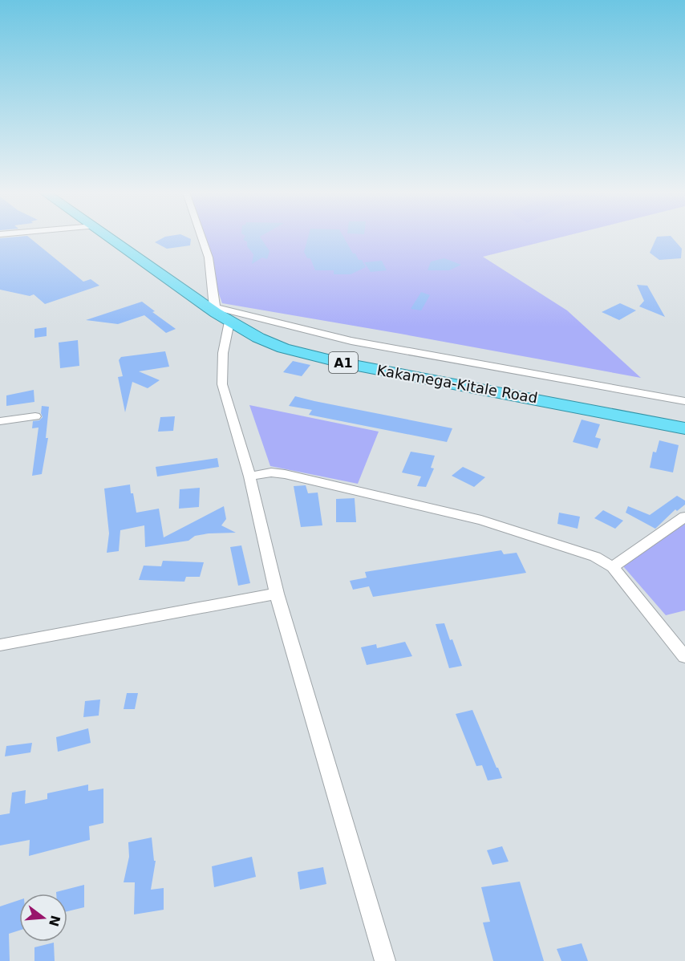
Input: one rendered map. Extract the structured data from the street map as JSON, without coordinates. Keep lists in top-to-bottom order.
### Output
{
  "streets": {
    "highway": ["A1", "Kakamega-Kitale Road"]
  },
  "north": "right"
}
